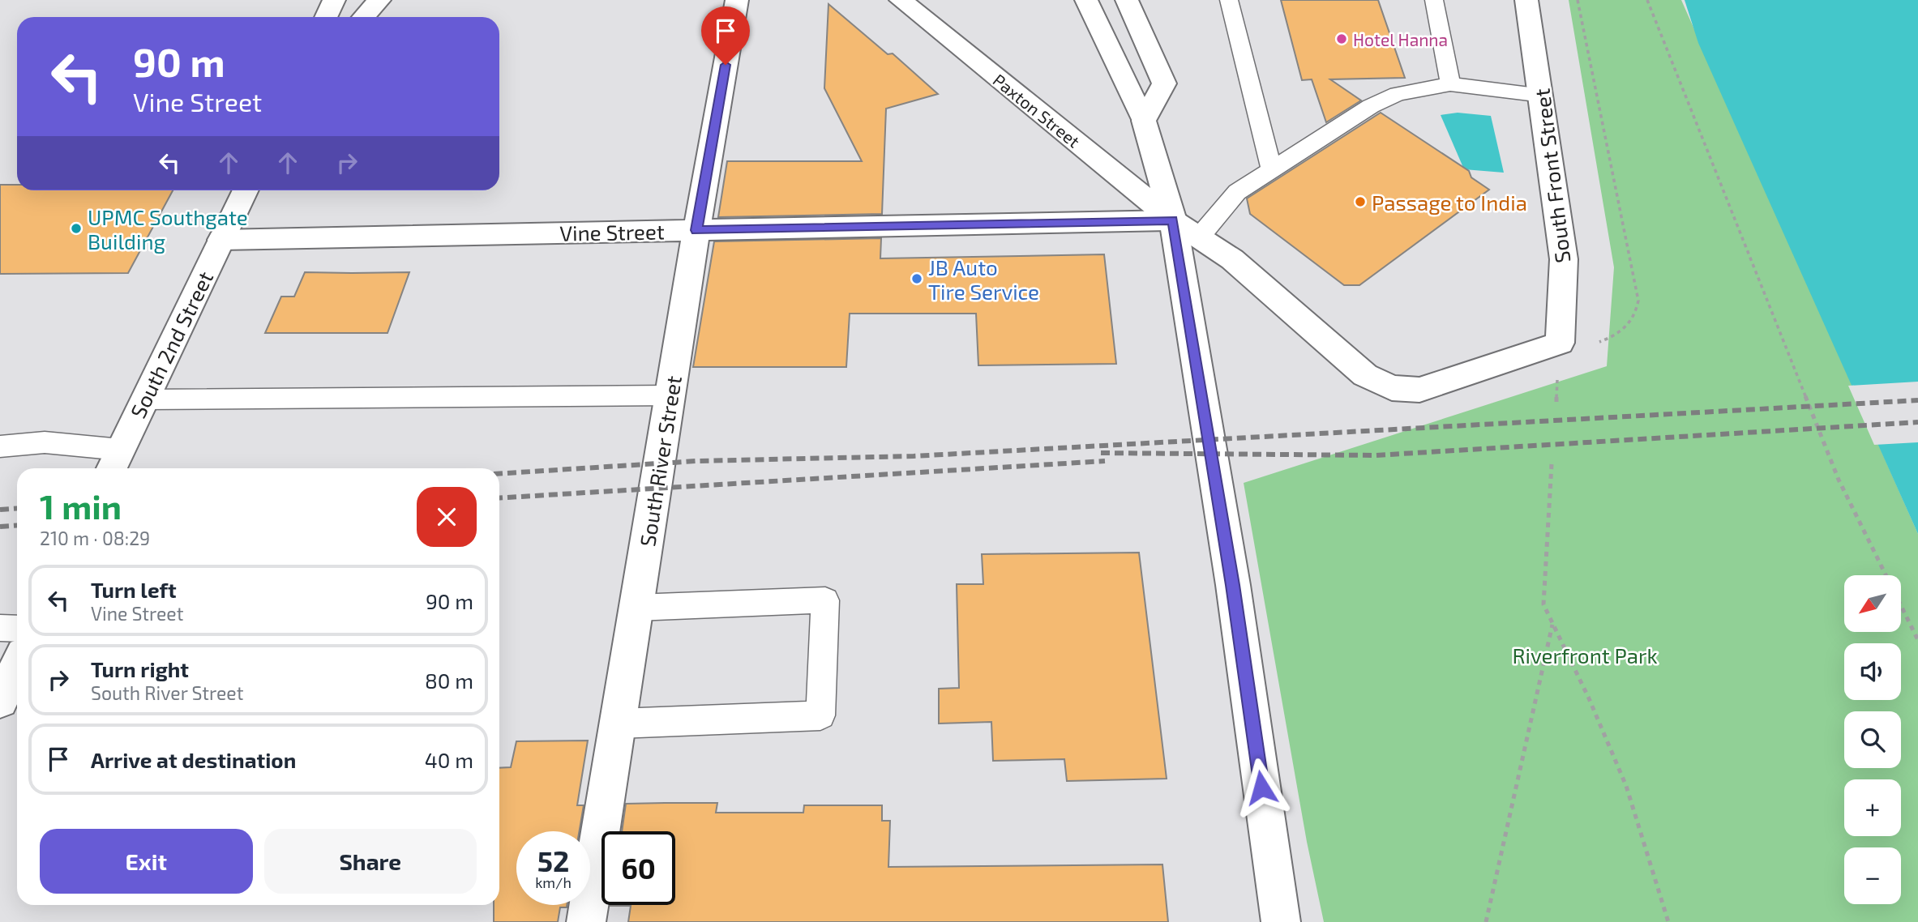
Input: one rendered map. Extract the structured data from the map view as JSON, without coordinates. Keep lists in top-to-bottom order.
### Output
{
  "streets": {
    "main road": [
      "Paxton Street",
      "South Front Street",
      "Vine Street",
      "South 2nd Street",
      "South River Street"
    ]
  },
  "crossings": [
    ["Paxton Street", "Vine Street"],
    ["Vine Street", "South 2nd Street"],
    ["Vine Street", "South River Street"]
  ],
  "parks": ["Riverfront Park"],
  "places": [
    "Hotel Hanna",
    "Passage to India",
    "UPMC Southgate Building",
    "JB Auto Tire Service"
  ],
  "north": "bottom left",
  "page": {
    "turn": ["90 m", "Vine Street"],
    "heading": ["1 min", "210 m · 08:29"],
    "list": [
      {
        "name": "Turn left",
        "note": "Vine Street",
        "value": "90 m"
      },
      {
        "name": "Turn right",
        "note": "South River Street",
        "value": "80 m"
      },
      {
        "name": "Arrive at destination",
        "value": "40 m"
      }
    ],
    "map_buttons": ["+", "−"],
    "buttons": ["Exit", "Share"],
    "speed": "52 km/h",
    "limit": "60"
  }
}
